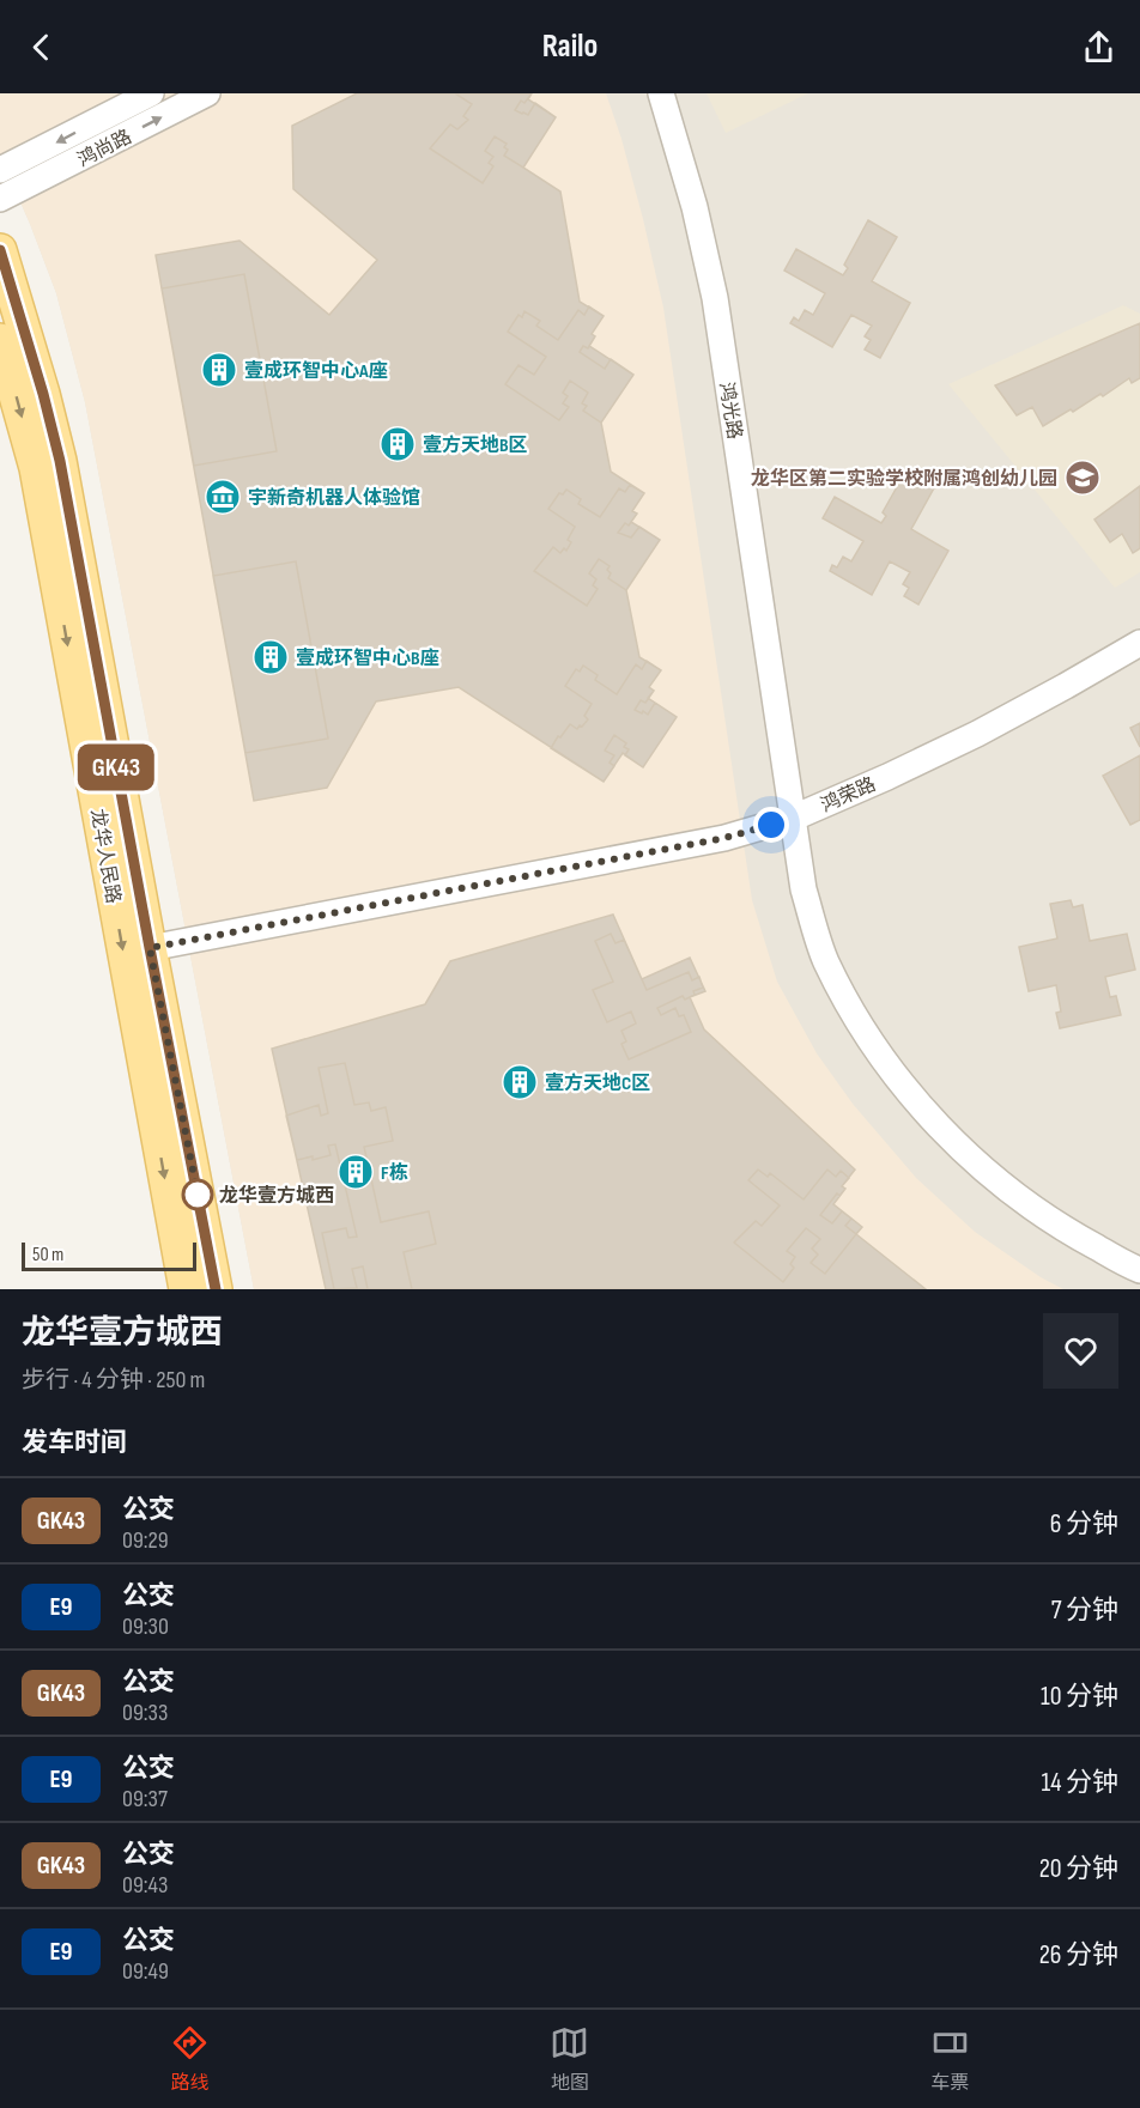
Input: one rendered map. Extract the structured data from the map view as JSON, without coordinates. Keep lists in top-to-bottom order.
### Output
{
  "streets": {
    "main road": ["龙华人民路"],
    "street": ["鸿尚路", "鸿光路", "鸿荣路"]
  },
  "crossings": [
    ["鸿光路", "鸿荣路"],
    ["鸿荣路", "龙华人民路"]
  ],
  "places": {
    "building": [
      "壹成环智中心A座",
      "壹方天地B区",
      "壹成环智中心B座",
      "壹方天地C区",
      "F栋"
    ],
    "school or university": ["龙华区第二实验学校附属鸿创幼儿园"],
    "museum": ["宇新奇机器人体验馆"],
    "other": ["龙华壹方城西"]
  },
  "lines": ["bus line GK43"],
  "scale_bar": "50 m",
  "page": {
    "header": "Railo",
    "on_map": "GK43",
    "scale": "50 m",
    "heading": [
      ["龙华壹方城西", "步行 · 4 分钟 · 250 m"],
      "发车时间"
    ],
    "list": [
      {
        "mark": "GK43",
        "name": "公交",
        "note": "09:29",
        "value": "6 分钟"
      },
      {
        "mark": "E9",
        "name": "公交",
        "note": "09:30",
        "value": "7 分钟"
      },
      {
        "mark": "GK43",
        "name": "公交",
        "note": "09:33",
        "value": "10 分钟"
      },
      {
        "mark": "E9",
        "name": "公交",
        "note": "09:37",
        "value": "14 分钟"
      },
      {
        "mark": "GK43",
        "name": "公交",
        "note": "09:43",
        "value": "20 分钟"
      },
      {
        "mark": "E9",
        "name": "公交",
        "note": "09:49",
        "value": "26 分钟"
      }
    ],
    "tabs": ["路线", "地图", "车票"]
  }
}
